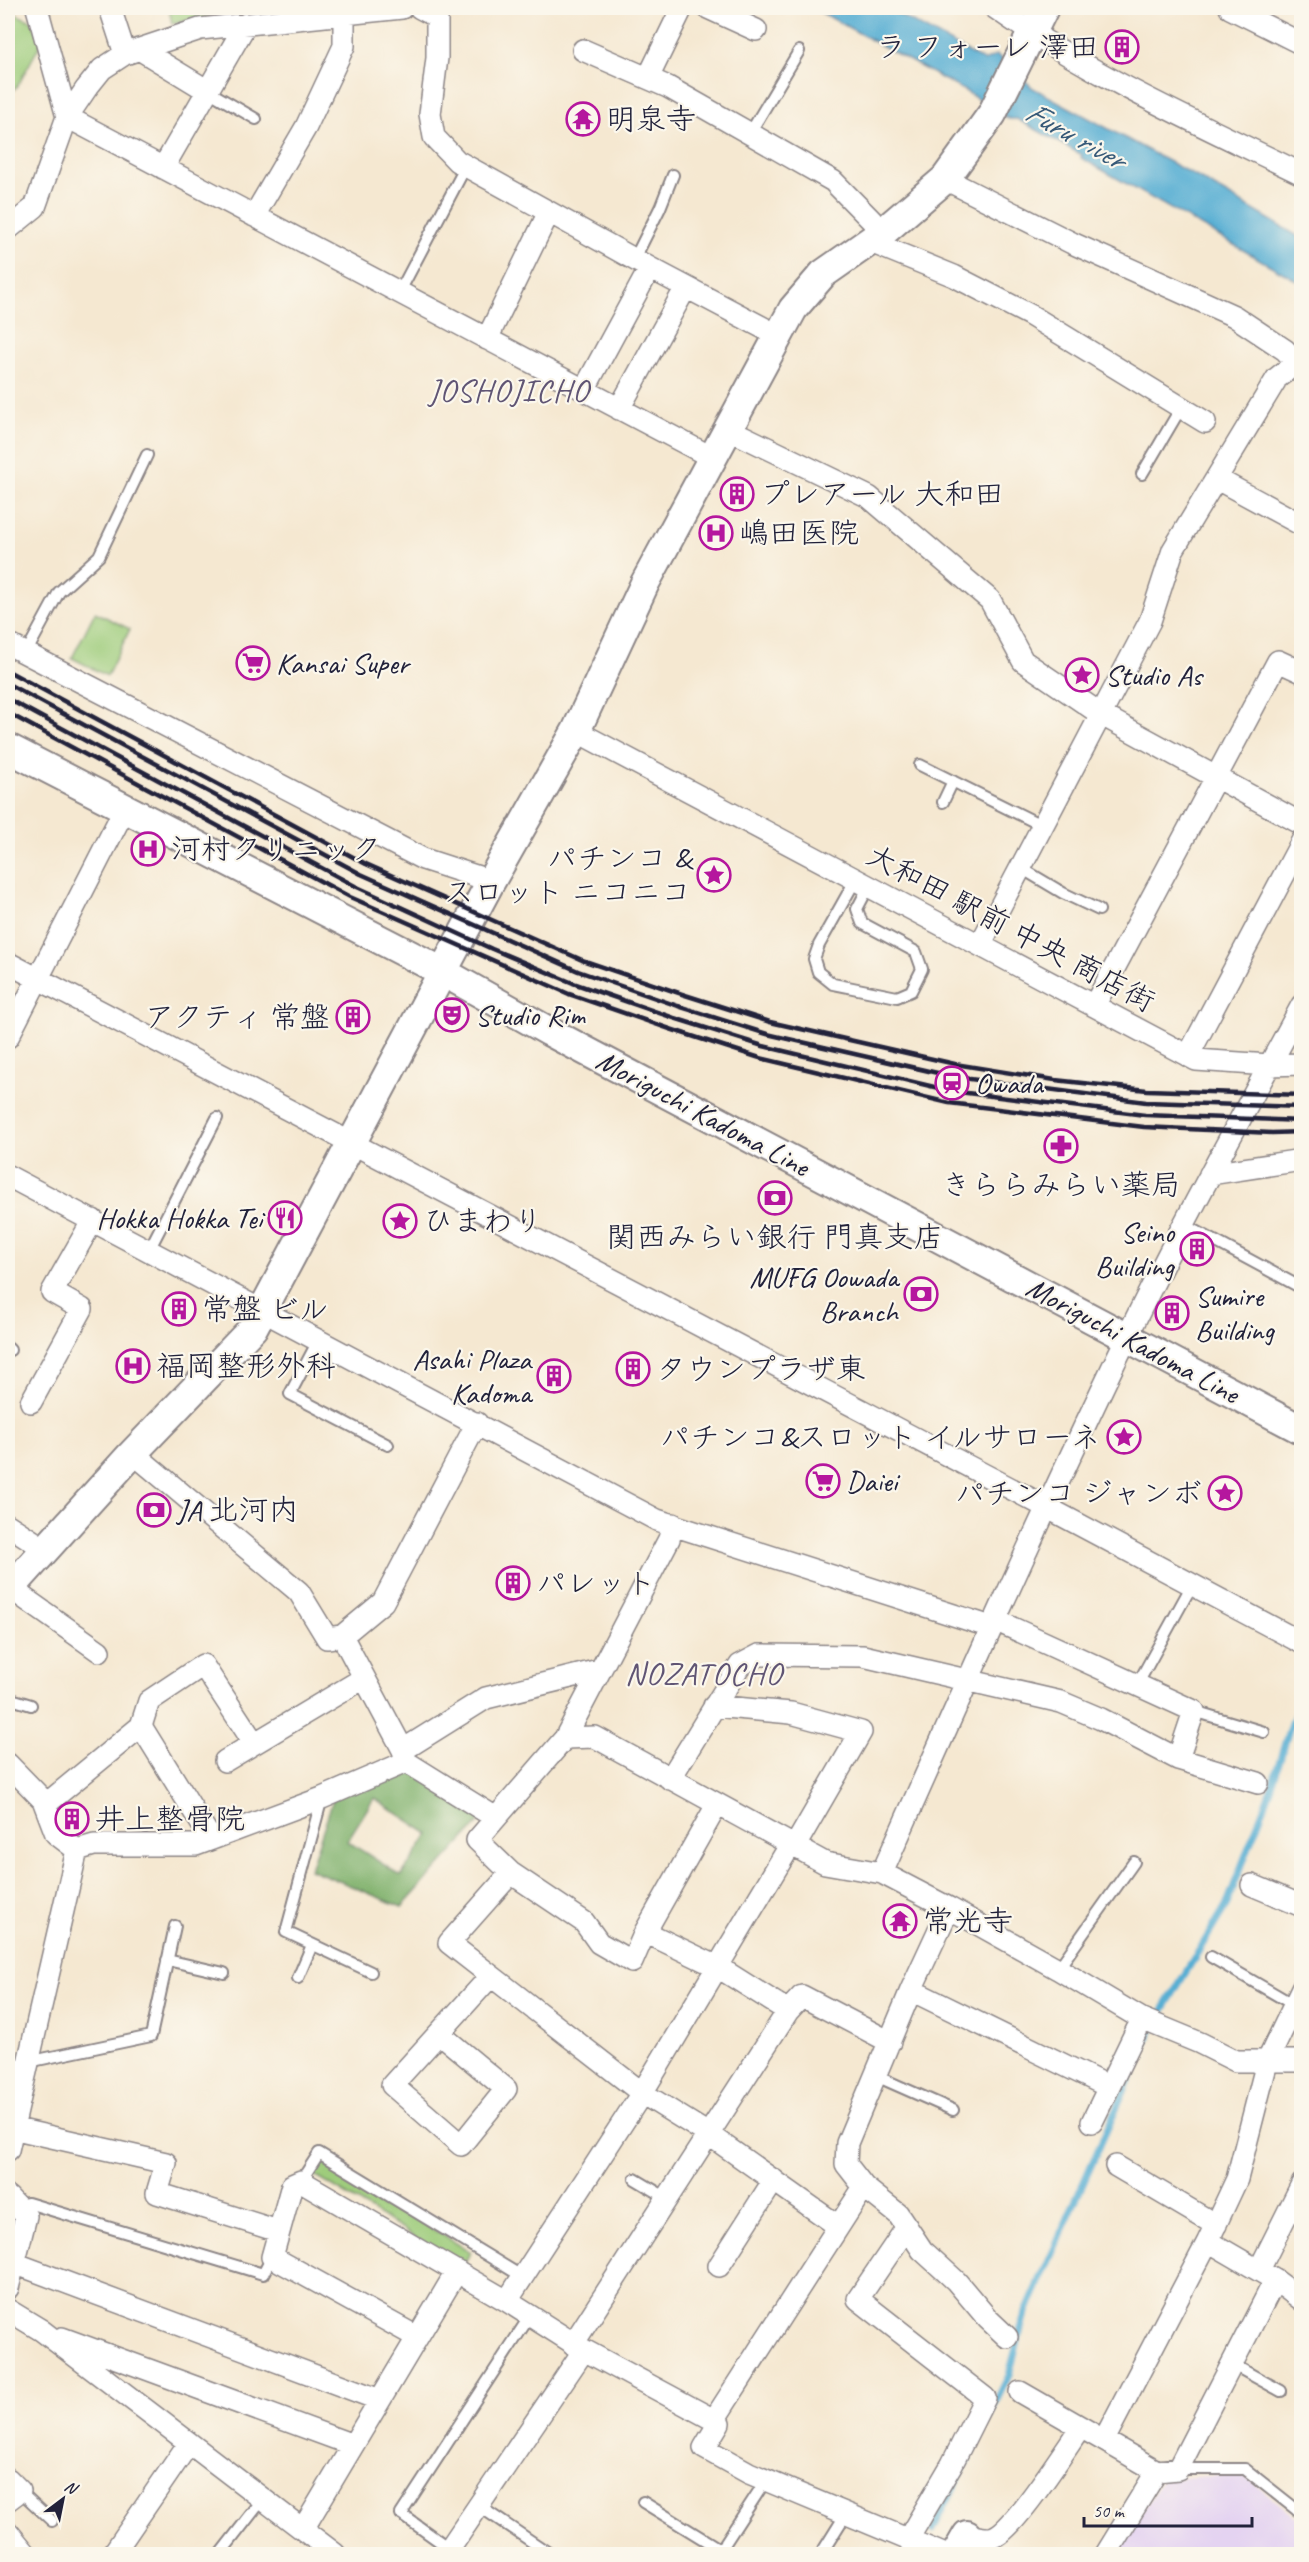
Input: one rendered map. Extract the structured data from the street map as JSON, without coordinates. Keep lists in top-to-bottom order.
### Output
{
  "streets": {
    "street": ["大和田 駅前 中央 商店街", "Moriguchi Kadoma Line"]
  },
  "districts": ["JOSHOJICHO", "NOZATOCHO"],
  "water": ["Furu river"],
  "places": {
    "building": [
      "ラ フォーレ 澤田",
      "プレアール 大和田",
      "アクティ 常盤",
      "Seino Building",
      "常盤 ビル",
      "Sumire Building",
      "タウンプラザ東",
      "Asahi Plaza Kadoma",
      "パレット",
      "井上整骨院"
    ],
    "temple": ["明泉寺", "常光寺"],
    "hospital": ["嶋田医院", "河村クリニック", "福岡整形外科"],
    "supermarket": ["Kansai Super", "Daiei"],
    "place": [
      "Studio As",
      "パチンコ & スロット ニコニコ",
      "ひまわり",
      "パチンコ&スロット イルサローネ",
      "パチンコ ジャンボ"
    ],
    "theatre": ["Studio Rim"],
    "station": ["Owada"],
    "pharmacy": ["きららみらい薬局"],
    "bank": ["関西みらい銀行 門真支店", "MUFG Oowada Branch", "JA 北河内"],
    "restaurant": ["Hokka Hokka Tei"]
  },
  "scale_bar": "50 m",
  "north": "top right"
}
